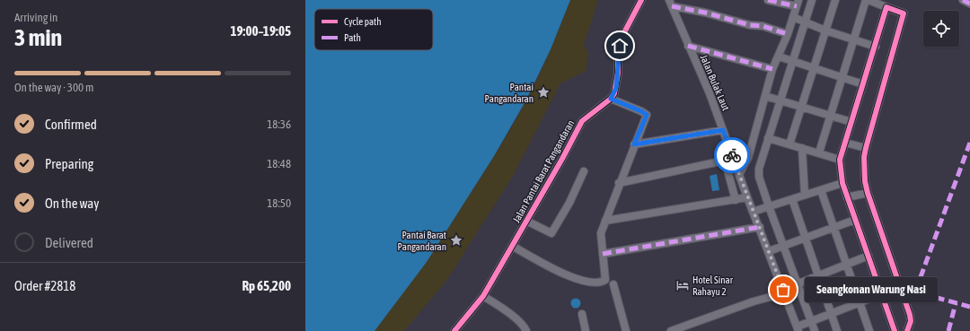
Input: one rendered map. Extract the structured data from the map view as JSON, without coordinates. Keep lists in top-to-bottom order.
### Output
{
  "streets": {
    "street": ["Jalan Bulak Laut", "Jalan Pantai Barat Pangandaran"]
  },
  "places": {
    "place": ["Pantai Pangandaran", "Pantai Barat Pangandaran"],
    "hotel": ["Hotel Sinar Rahayu 2"],
    "other": ["Seangkonan Warung Nasi"]
  },
  "legend": ["Cycle path", "Path"],
  "page": {
    "heading": ["3 min", "Arriving in", "19:00–19:05"],
    "panel": ["Order #2818", "Rp 65,200"],
    "bar": "On the way · 300 m",
    "list": [
      ["Confirmed", "18:36"],
      ["Preparing", "18:48"],
      ["On the way", "18:50"],
      "Delivered"
    ],
    "bubble": "Seangkonan Warung Nasi"
  }
}
